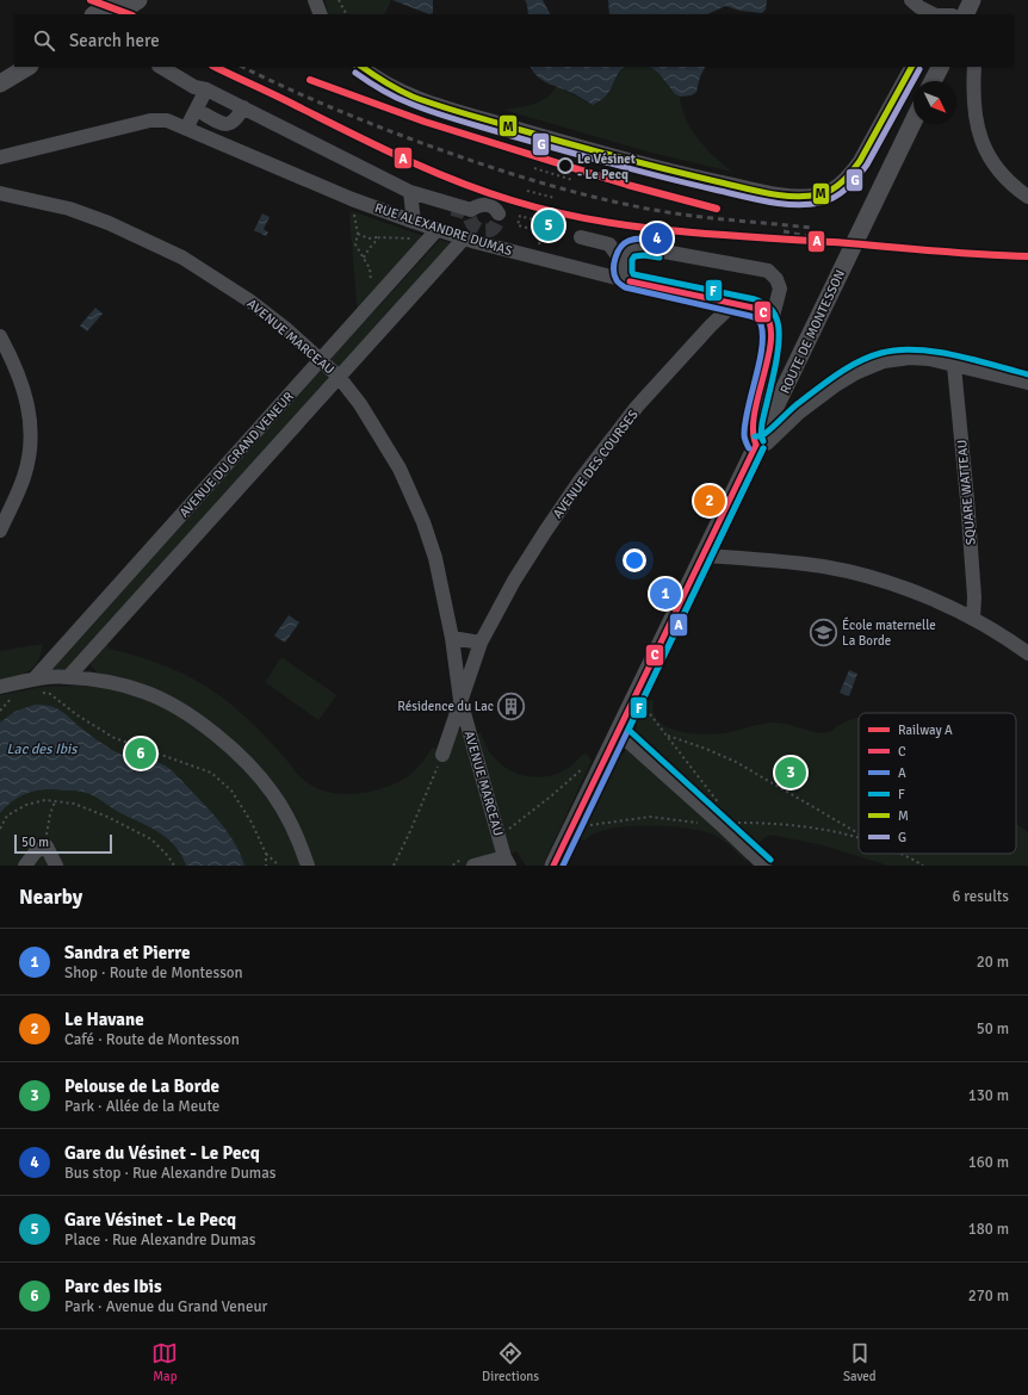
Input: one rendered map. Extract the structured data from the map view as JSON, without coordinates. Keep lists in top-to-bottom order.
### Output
{
  "streets": {
    "main road": ["ROUTE DE MONTESSON"],
    "street": [
      "RUE ALEXANDRE DUMAS",
      "AVENUE MARCEAU",
      "AVENUE DU GRAND VENEUR",
      "AVENUE DES COURSES",
      "SQUARE WATTEAU"
    ]
  },
  "crossings": [
    ["RUE ALEXANDRE DUMAS", "AVENUE DU GRAND VENEUR"],
    ["RUE ALEXANDRE DUMAS", "AVENUE DES COURSES"],
    ["AVENUE MARCEAU", "AVENUE DU GRAND VENEUR"],
    ["AVENUE MARCEAU", "AVENUE DES COURSES"]
  ],
  "water": ["Lac des Ibis"],
  "places": {
    "other": ["Le Vésinet - Le Pecq"],
    "school or university": ["École maternelle La Borde"],
    "building": ["Résidence du Lac"]
  },
  "lines": [
    "rail line A",
    "transit line M",
    "transit line G",
    "transit line A",
    "transit line F",
    "transit line C"
  ],
  "legend": [
    "Railway A",
    "C",
    "A",
    "F",
    "M",
    "G"
  ],
  "scale_bar": "50 m",
  "north": "bottom right",
  "page": {
    "search": "Search here",
    "pins": [
      "5",
      "4",
      "2",
      "1",
      "6",
      "3"
    ],
    "scale": "50 m",
    "heading": ["Nearby", "6 results"],
    "list": [
      {
        "mark": "1",
        "name": "Sandra et Pierre",
        "note": "Shop · Route de Montesson",
        "value": "20 m"
      },
      {
        "mark": "2",
        "name": "Le Havane",
        "note": "Café · Route de Montesson",
        "value": "50 m"
      },
      {
        "mark": "3",
        "name": "Pelouse de La Borde",
        "note": "Park · Allée de la Meute",
        "value": "130 m"
      },
      {
        "mark": "4",
        "name": "Gare du Vésinet - Le Pecq",
        "note": "Bus stop · Rue Alexandre Dumas",
        "value": "160 m"
      },
      {
        "mark": "5",
        "name": "Gare Vésinet - Le Pecq",
        "note": "Place · Rue Alexandre Dumas",
        "value": "180 m"
      },
      {
        "mark": "6",
        "name": "Parc des Ibis",
        "note": "Park · Avenue du Grand Veneur",
        "value": "270 m"
      }
    ],
    "nav": ["Map", "Directions", "Saved"]
  }
}
